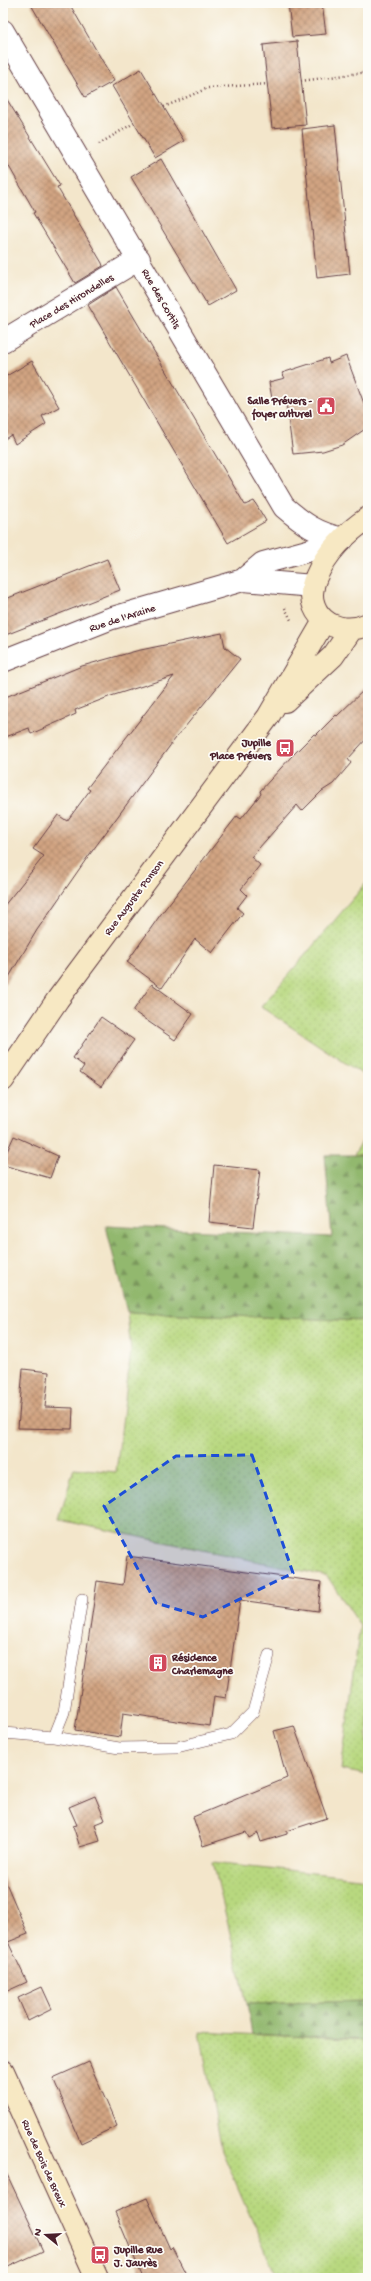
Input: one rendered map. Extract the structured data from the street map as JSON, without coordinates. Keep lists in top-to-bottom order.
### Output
{
  "streets": {
    "street": [
      "Rue des Cortils",
      "Place des Hirondelles",
      "Rue de l'Araine",
      "Rue Auguste Ponson",
      "Rue de Bois de Breux"
    ]
  },
  "crossings": [
    ["Rue des Cortils", "Place des Hirondelles"]
  ],
  "places": {
    "public building": ["Salle Prévers - foyer culturel"],
    "bus stop": ["Jupille Place Prévers", "Jupille Rue J. Jaurès"],
    "building": ["Résidence Charlemagne"]
  },
  "north": "left"
}
